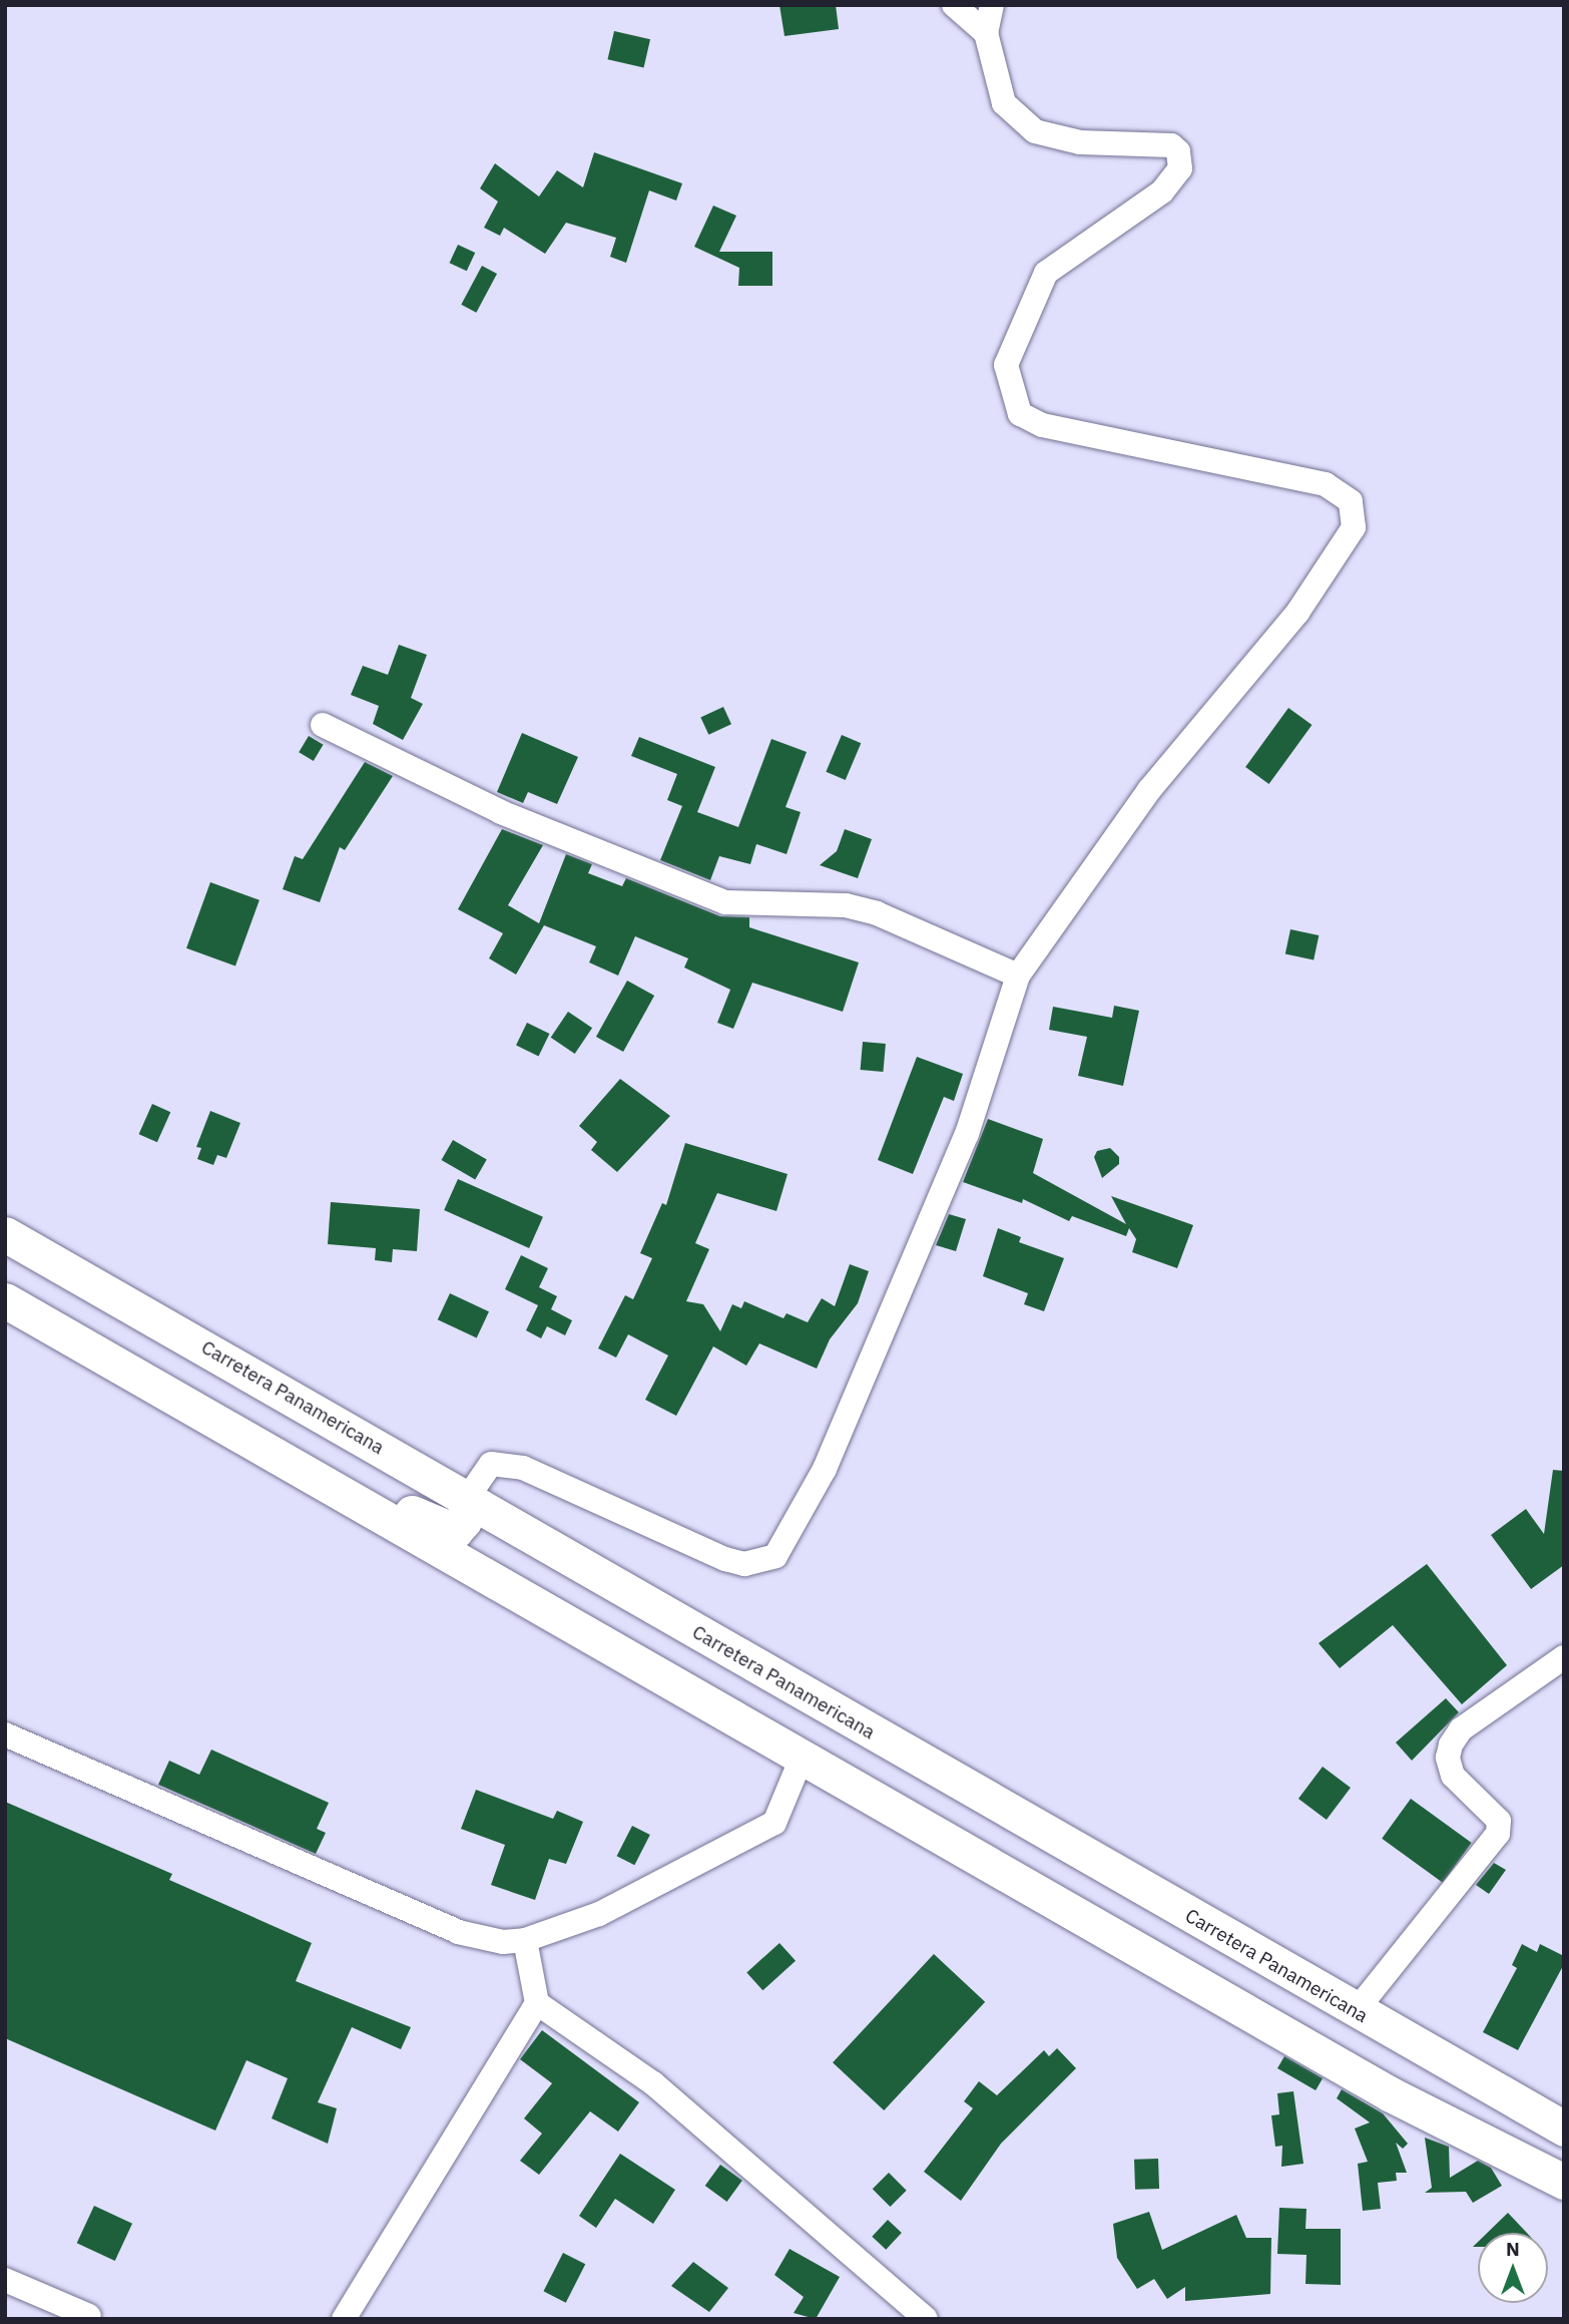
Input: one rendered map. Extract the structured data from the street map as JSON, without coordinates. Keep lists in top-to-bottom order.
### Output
{
  "streets": {
    "highway": ["Carretera Panamericana"]
  },
  "north": "top"
}
